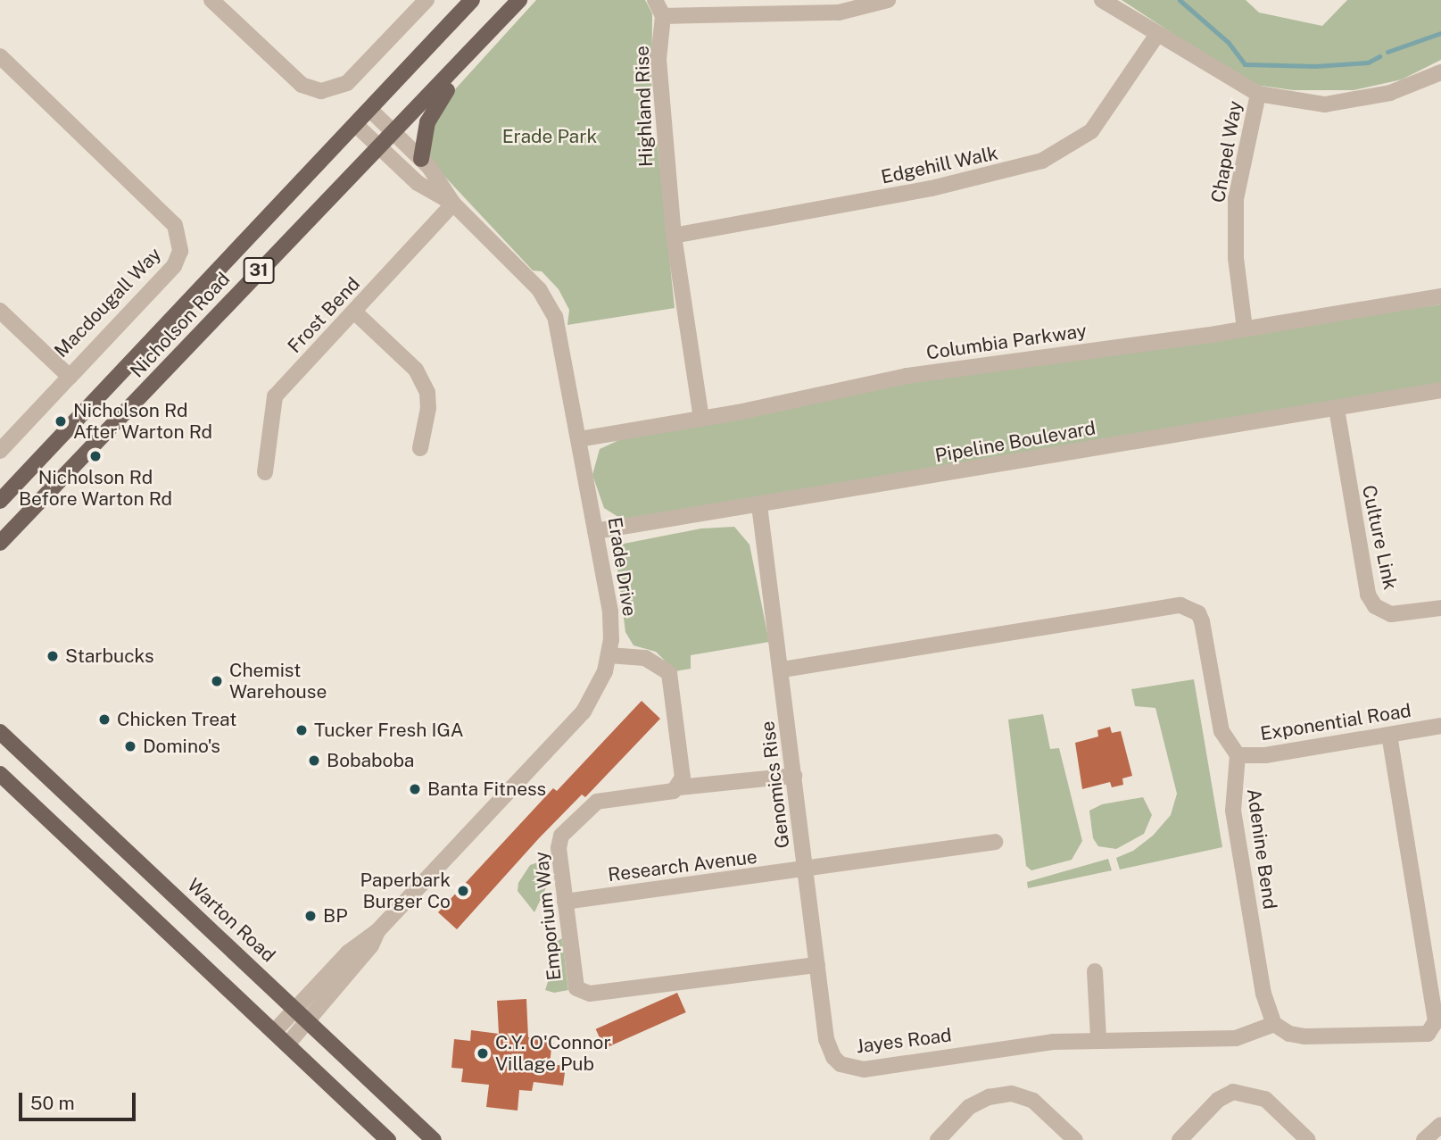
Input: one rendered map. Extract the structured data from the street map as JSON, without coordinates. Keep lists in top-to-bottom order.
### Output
{
  "streets": {
    "main road": ["31", "Nicholson Road", "Warton Road"],
    "street": [
      "Highland Rise",
      "Chapel Way",
      "Edgehill Walk",
      "Macdougall Way",
      "Frost Bend",
      "Columbia Parkway",
      "Pipeline Boulevard",
      "Culture Link",
      "Erade Drive",
      "Exponential Road",
      "Genomics Rise",
      "Adenine Bend",
      "Research Avenue",
      "Emporium Way",
      "Jayes Road"
    ]
  },
  "crossings": [
    ["Highland Rise", "Edgehill Walk"],
    ["Highland Rise", "Columbia Parkway"],
    ["Chapel Way", "Columbia Parkway"],
    ["Frost Bend", "Erade Drive"],
    ["Nicholson Road", "Erade Drive"],
    ["Columbia Parkway", "Erade Drive"],
    ["Pipeline Boulevard", "Culture Link"],
    ["Pipeline Boulevard", "Erade Drive"],
    ["Pipeline Boulevard", "Genomics Rise"],
    ["Erade Drive", "Warton Road"],
    ["Exponential Road", "Adenine Bend"],
    ["Genomics Rise", "Research Avenue"],
    ["Genomics Rise", "Emporium Way"],
    ["Genomics Rise", "Jayes Road"],
    ["Adenine Bend", "Jayes Road"],
    ["Research Avenue", "Emporium Way"],
    ["Research Avenue", "Jayes Road"],
    ["Emporium Way", "Jayes Road"]
  ],
  "parks": ["Erade Park"],
  "places": [
    "Nicholson Rd After Warton Rd",
    "Nicholson Rd Before Warton Rd",
    "Starbucks",
    "Chemist Warehouse",
    "Chicken Treat",
    "Tucker Fresh IGA",
    "Domino's",
    "Bobaboba",
    "Banta Fitness",
    "Paperbark Burger Co",
    "BP",
    "C.Y. O'Connor Village Pub"
  ],
  "scale_bar": "50 m"
}
